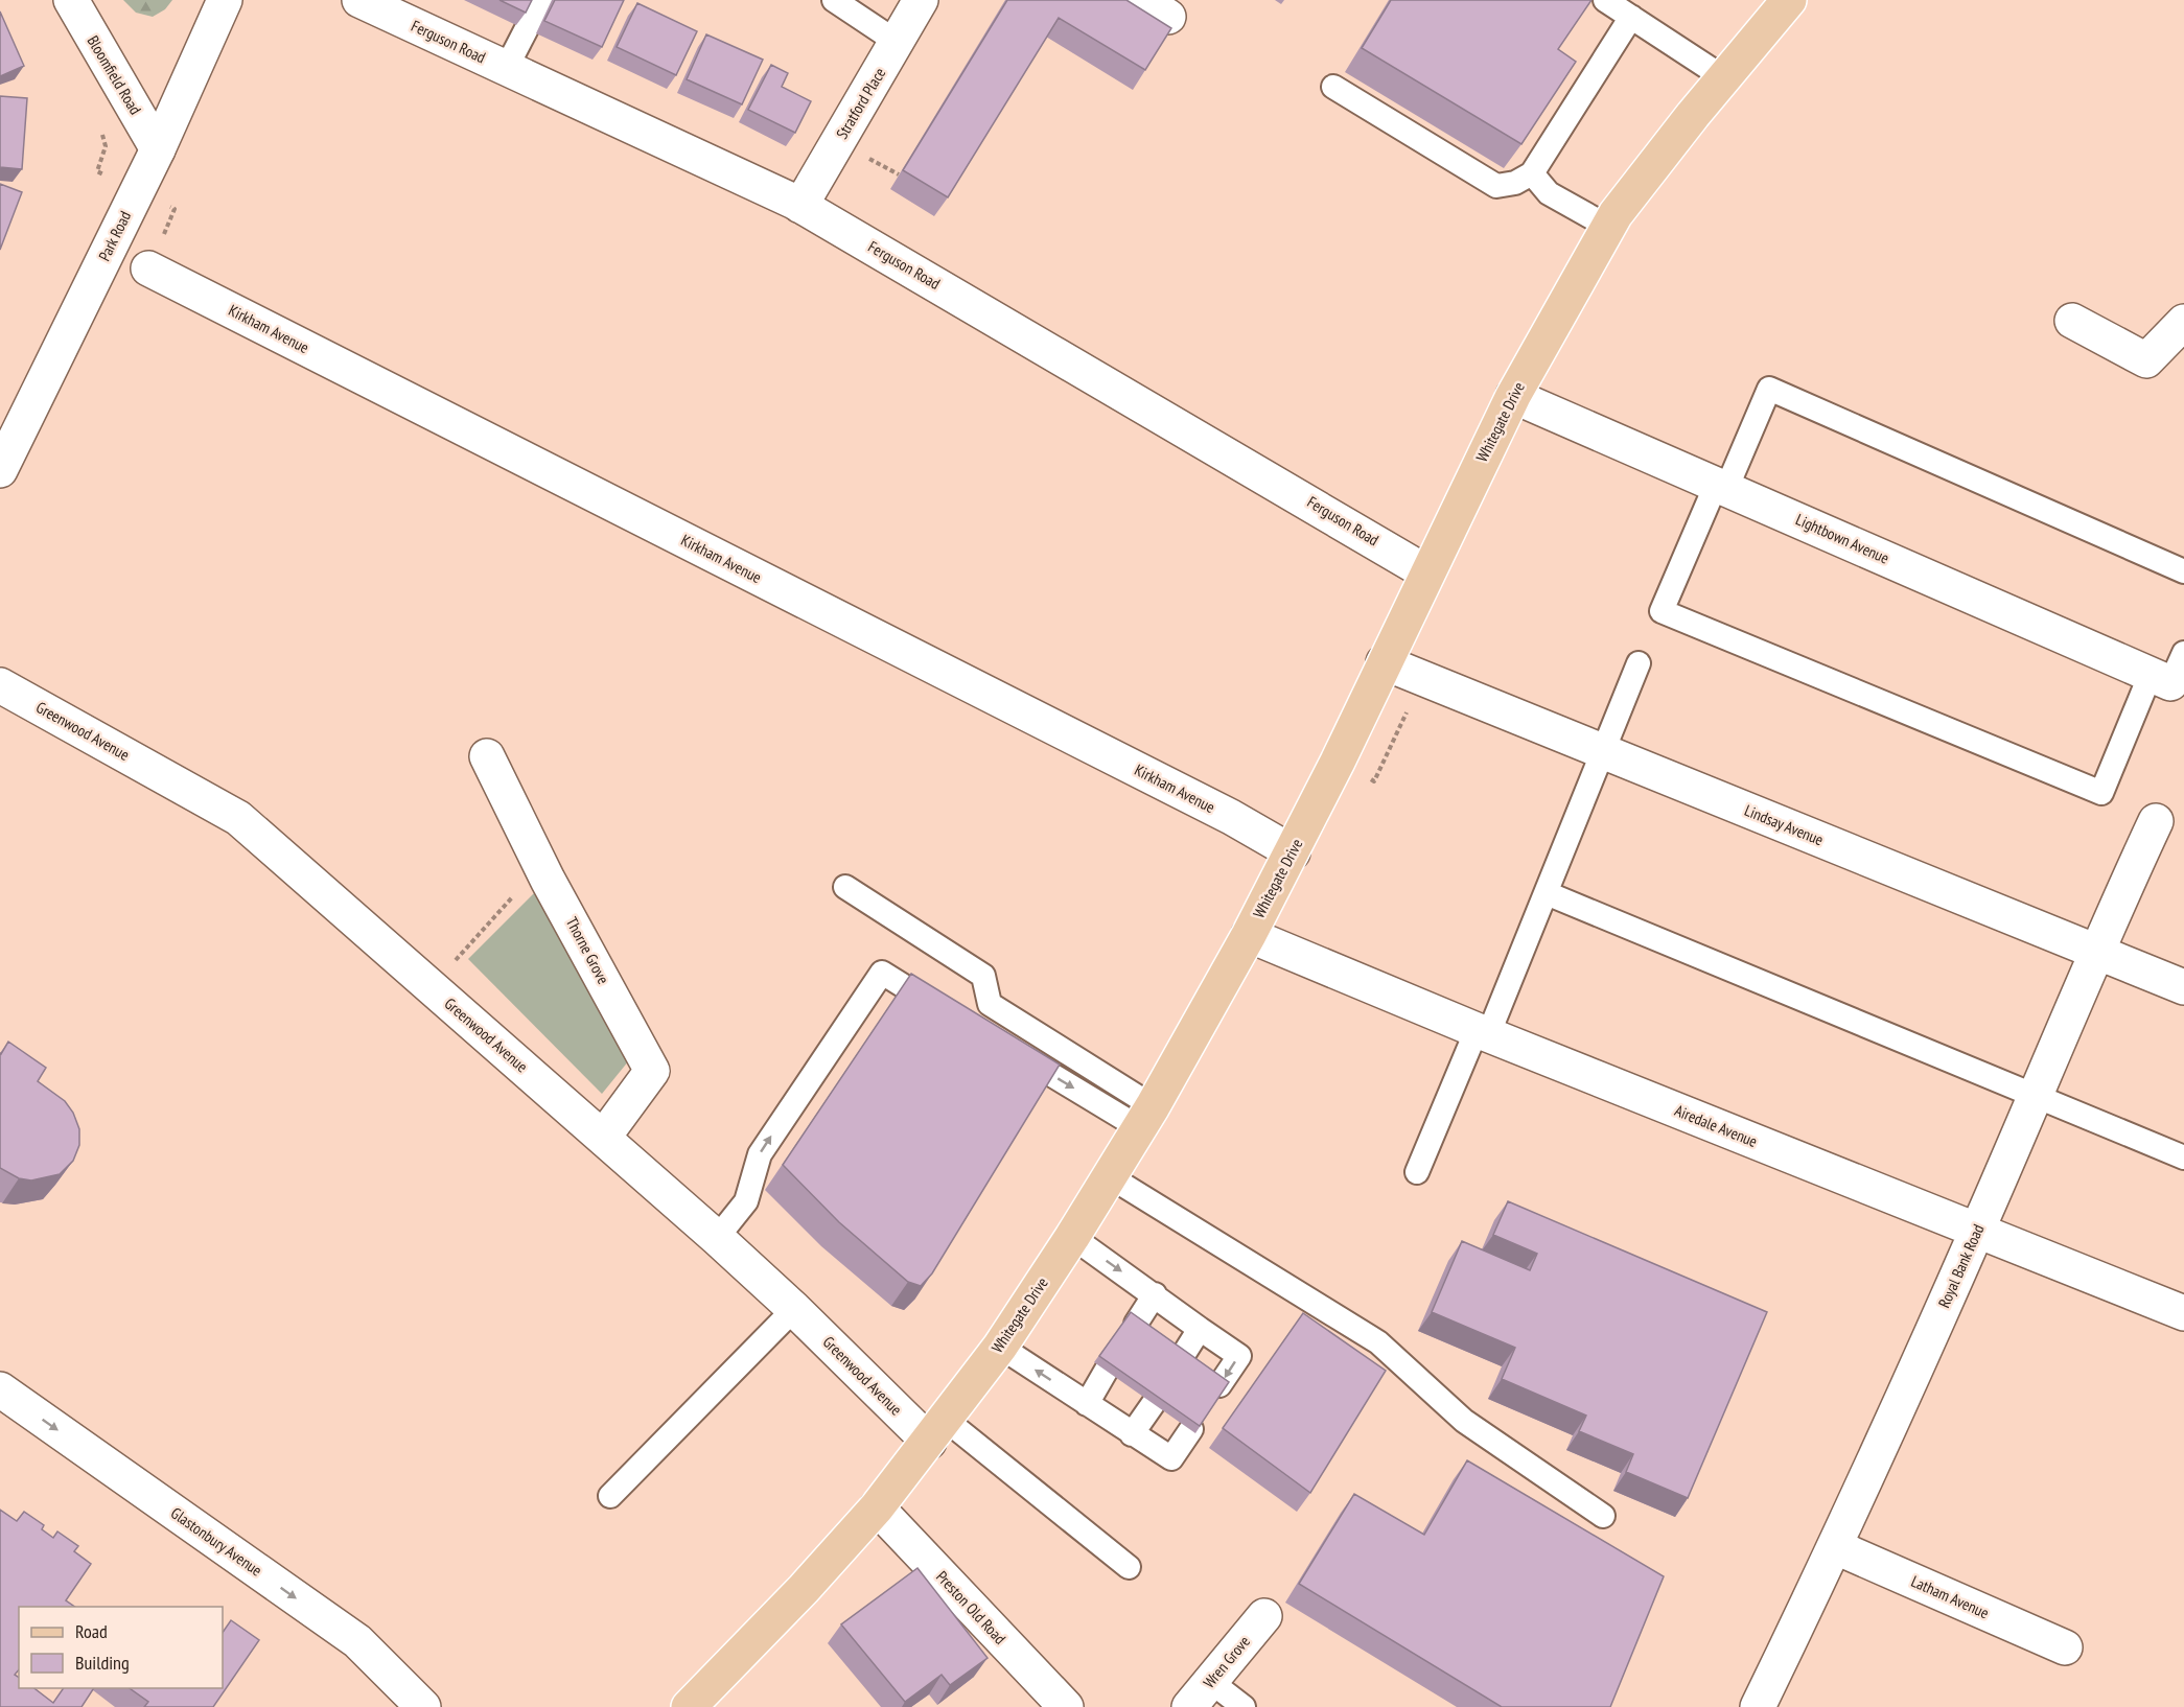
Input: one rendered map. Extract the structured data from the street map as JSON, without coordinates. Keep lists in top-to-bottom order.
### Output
{
  "streets": {
    "main road": ["Whitegate Drive"],
    "street": [
      "Ferguson Road",
      "Bloomfield Road",
      "Stratford Place",
      "Park Road",
      "Kirkham Avenue",
      "Lightbown Avenue",
      "Greenwood Avenue",
      "Lindsay Avenue",
      "Thorne Grove",
      "Airedale Avenue",
      "Royal Bank Road",
      "Glastonbury Avenue",
      "Latham Avenue",
      "Preston Old Road",
      "Wren Grove"
    ]
  },
  "crossings": [
    ["Ferguson Road", "Stratford Place"],
    ["Ferguson Road", "Whitegate Drive"],
    ["Bloomfield Road", "Park Road"],
    ["Kirkham Avenue", "Whitegate Drive"],
    ["Whitegate Drive", "Lightbown Avenue"],
    ["Whitegate Drive", "Greenwood Avenue"],
    ["Whitegate Drive", "Lindsay Avenue"],
    ["Whitegate Drive", "Airedale Avenue"],
    ["Whitegate Drive", "Preston Old Road"],
    ["Greenwood Avenue", "Thorne Grove"],
    ["Lindsay Avenue", "Royal Bank Road"],
    ["Airedale Avenue", "Royal Bank Road"],
    ["Royal Bank Road", "Latham Avenue"]
  ],
  "one_way": ["Glastonbury Avenue"],
  "legend": ["Road", "Building"]
}
